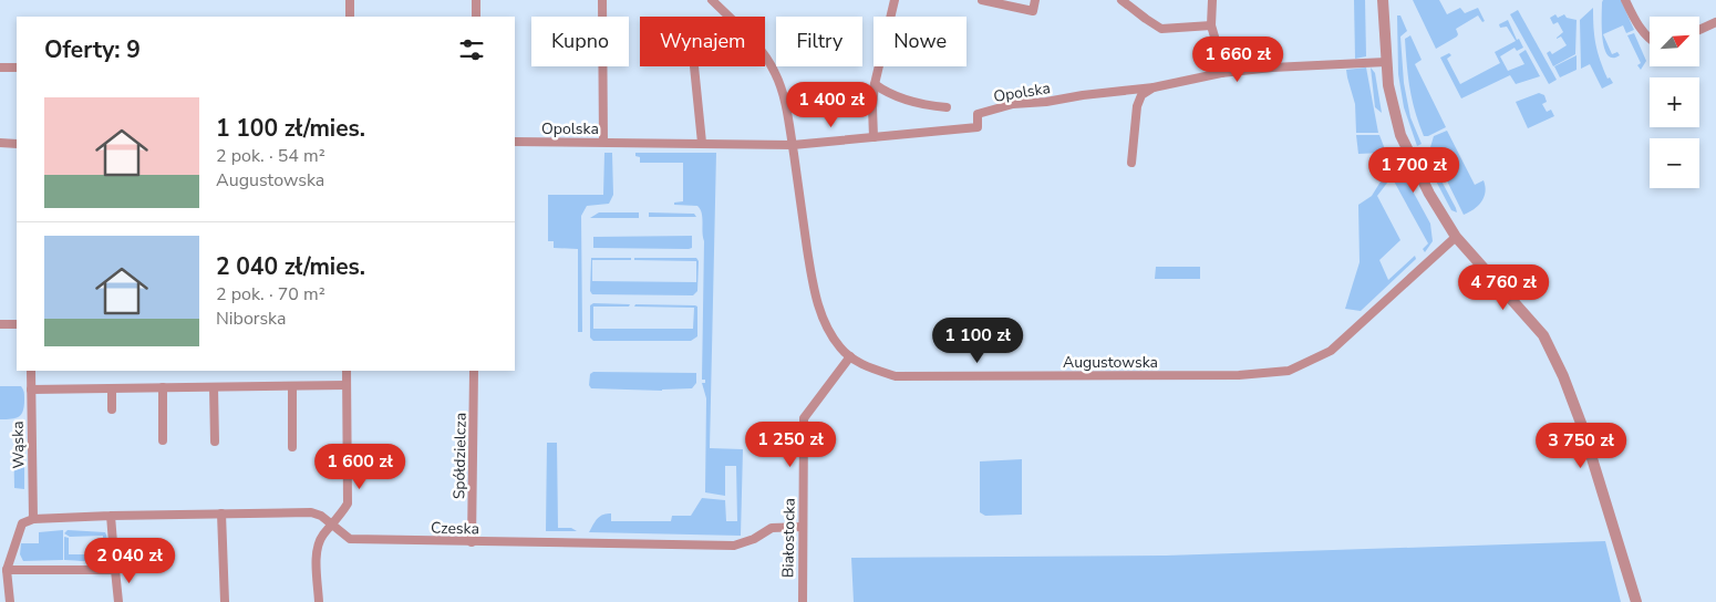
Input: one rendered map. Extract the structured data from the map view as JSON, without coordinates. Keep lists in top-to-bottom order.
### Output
{
  "streets": {
    "street": [
      "Opolska",
      "Augustowska",
      "Wąska",
      "Spółdzielcza",
      "Czeska",
      "Białostocka"
    ]
  },
  "crossings": [
    ["Opolska", "Augustowska"],
    ["Augustowska", "Białostocka"],
    ["Wąska", "Czeska"],
    ["Spółdzielcza", "Czeska"],
    ["Czeska", "Białostocka"]
  ],
  "north": "top right",
  "page": {
    "map_buttons": ["+", "−"],
    "chip": [
      "Kupno",
      "Wynajem",
      "Filtry",
      "Nowe"
    ],
    "heading": "Oferty: 9",
    "price": [
      "1 660 zł",
      "1 400 zł",
      "1 700 zł",
      "4 760 zł",
      "1 100 zł",
      "1 250 zł",
      "3 750 zł",
      "1 600 zł",
      "2 040 zł"
    ],
    "list": [
      {
        "name": "1 100 zł/mies.",
        "note": "2 pok. · 54 m² · Augustowska"
      },
      {
        "name": "2 040 zł/mies.",
        "note": "2 pok. · 70 m² · Niborska"
      }
    ]
  }
}
